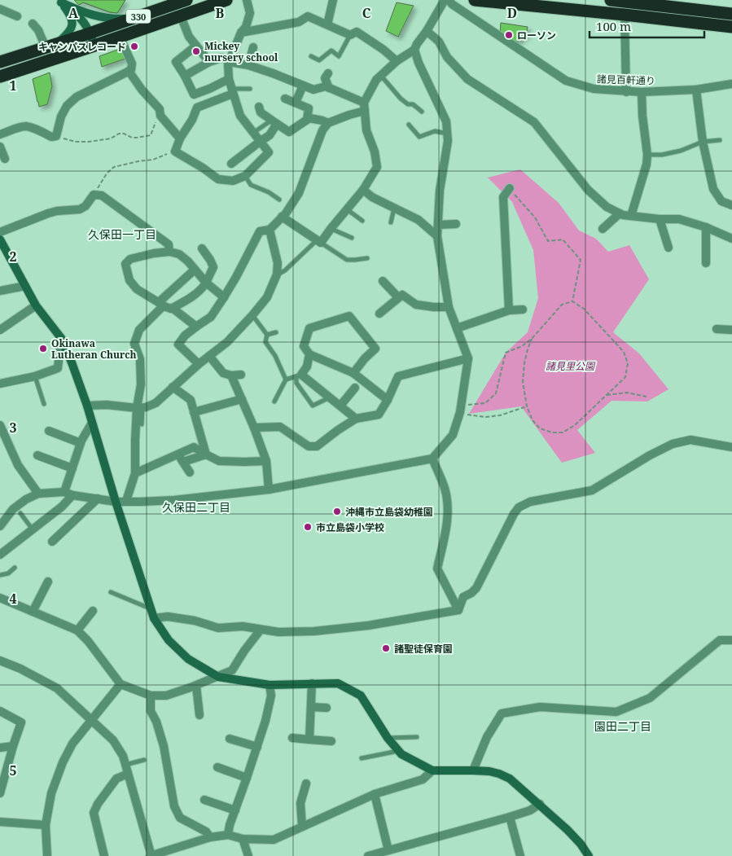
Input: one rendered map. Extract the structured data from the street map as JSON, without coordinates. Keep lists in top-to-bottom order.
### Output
{
  "streets": {
    "highway": ["330"],
    "street": ["諸見百軒通り"]
  },
  "districts": ["久保田一丁目", "久保田二丁目", "園田二丁目"],
  "parks": ["諸見里公園"],
  "places": [
    "ローソン",
    "キャンパスレコード",
    "Mickey nursery school",
    "Okinawa Lutheran Church",
    "沖縄市立島袋幼稚園",
    "市立島袋小学校",
    "諸聖徒保育園"
  ],
  "scale_bar": "100 m",
  "grid": {
    "columns": [
      "A",
      "B",
      "C",
      "D"
    ],
    "rows": [
      "1",
      "2",
      "3",
      "4",
      "5"
    ]
  }
}
